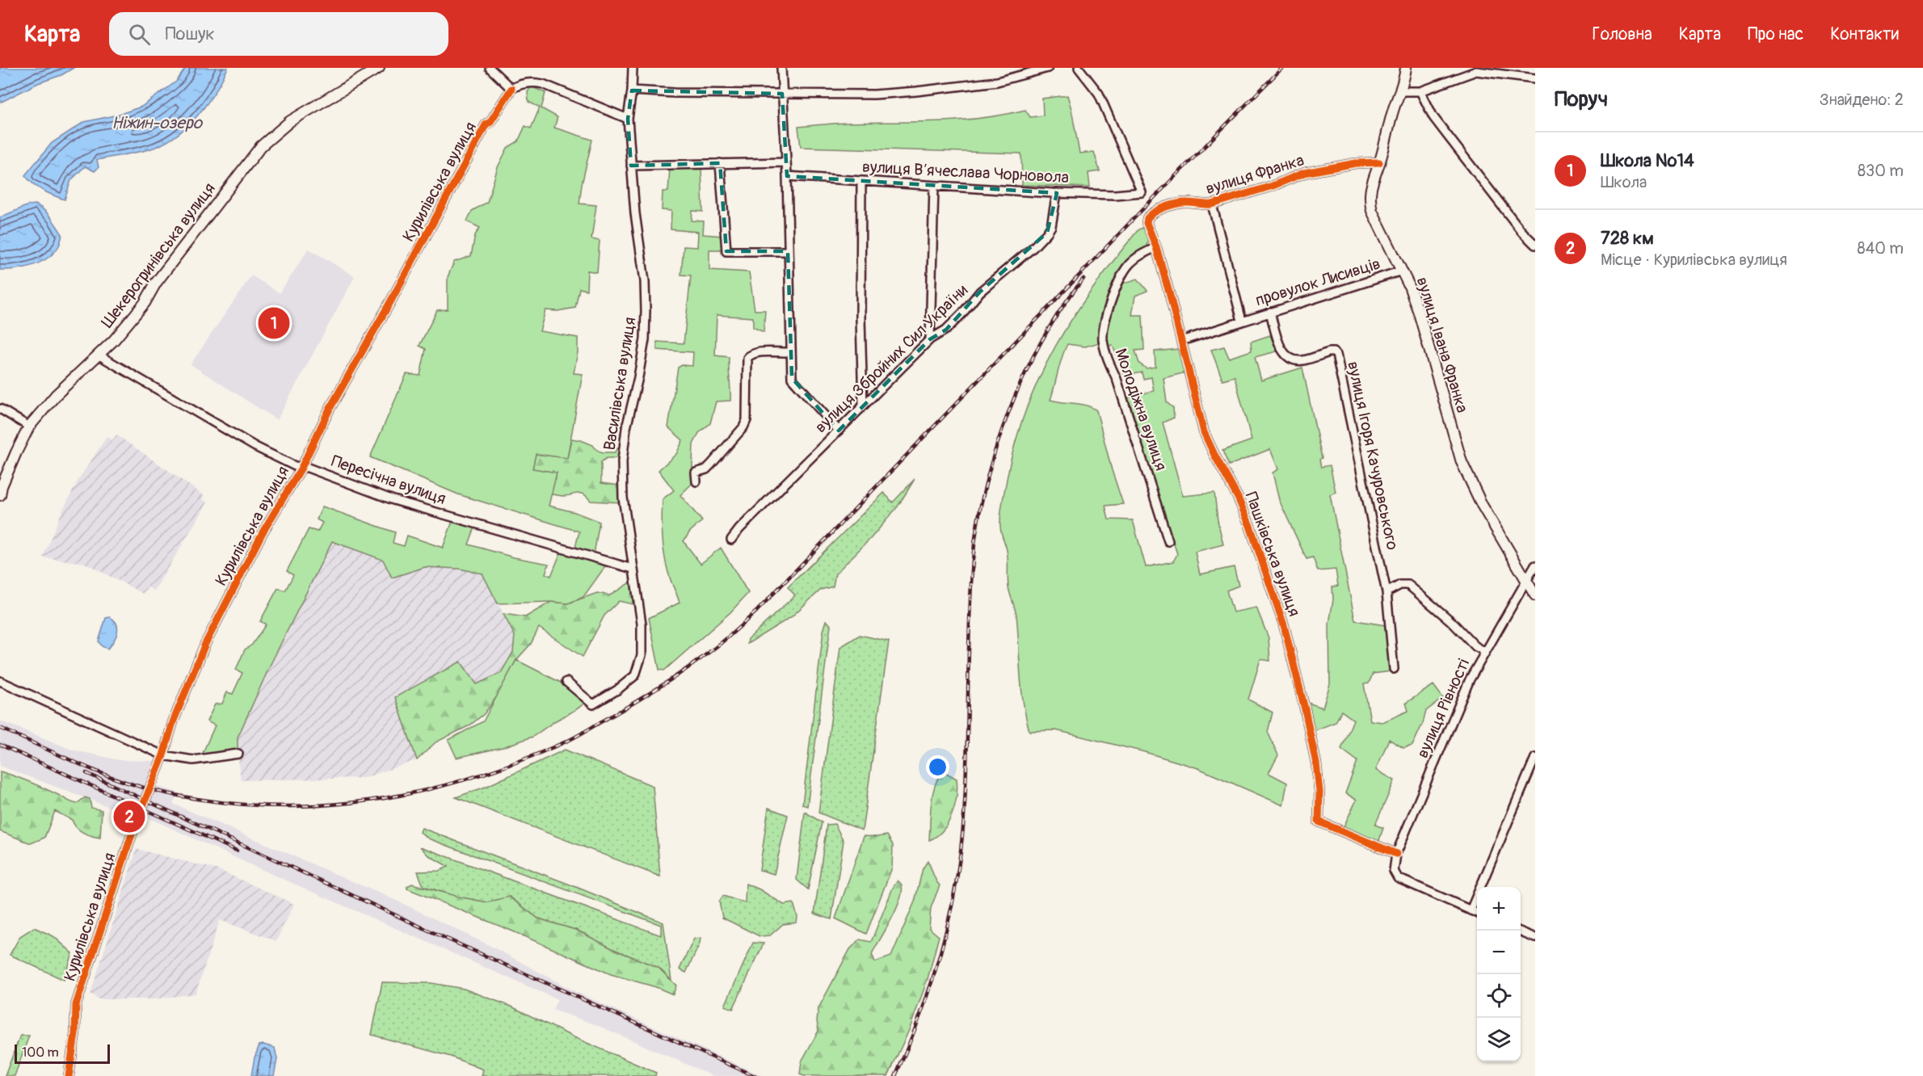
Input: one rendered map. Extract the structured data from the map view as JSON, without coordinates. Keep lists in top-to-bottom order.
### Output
{
  "streets": {
    "street": [
      "вулиця Вʼячеслава Чорновола",
      "вулиця Франка",
      "Курилівська вулиця",
      "Шекерогринівська вулиця",
      "провулок Лисивців",
      "вулиця Івана Франка",
      "вулиця Збройних Сил України",
      "Василівська вулиця",
      "Молодіжна вулиця",
      "вулиця Ігоря Качуровського",
      "Пересічна вулиця",
      "Пашківська вулиця",
      "вулиця Рівності"
    ]
  },
  "crossings": [
    ["вулиця Вʼячеслава Чорновола", "вулиця Збройних Сил України"],
    ["вулиця Франка", "провулок Лисивців"],
    ["вулиця Франка", "вулиця Івана Франка"],
    ["вулиця Франка", "Пашківська вулиця"],
    ["Курилівська вулиця", "Пересічна вулиця"],
    ["Шекерогринівська вулиця", "Пересічна вулиця"],
    ["провулок Лисивців", "вулиця Івана Франка"],
    ["провулок Лисивців", "вулиця Ігоря Качуровського"],
    ["провулок Лисивців", "Пашківська вулиця"],
    ["вулиця Івана Франка", "вулиця Рівності"],
    ["Василівська вулиця", "Пересічна вулиця"],
    ["Молодіжна вулиця", "Пашківська вулиця"],
    ["Пашківська вулиця", "вулиця Рівності"]
  ],
  "water": ["Ніжин-озеро"],
  "scale_bar": "100 m",
  "page": {
    "header": "Карта",
    "search": "Пошук",
    "nav": [
      "Головна",
      "Карта",
      "Про нас",
      "Контакти"
    ],
    "heading": ["Поруч", "Знайдено: 2"],
    "list": [
      {
        "mark": "1",
        "name": "Школа №14",
        "note": "Школа",
        "value": "830 m"
      },
      {
        "mark": "2",
        "name": "728 км",
        "note": "Місце · Курилівська вулиця",
        "value": "840 m"
      }
    ],
    "pins": ["1", "2"],
    "map_buttons": ["+", "−"],
    "scale": "100 m"
  }
}
